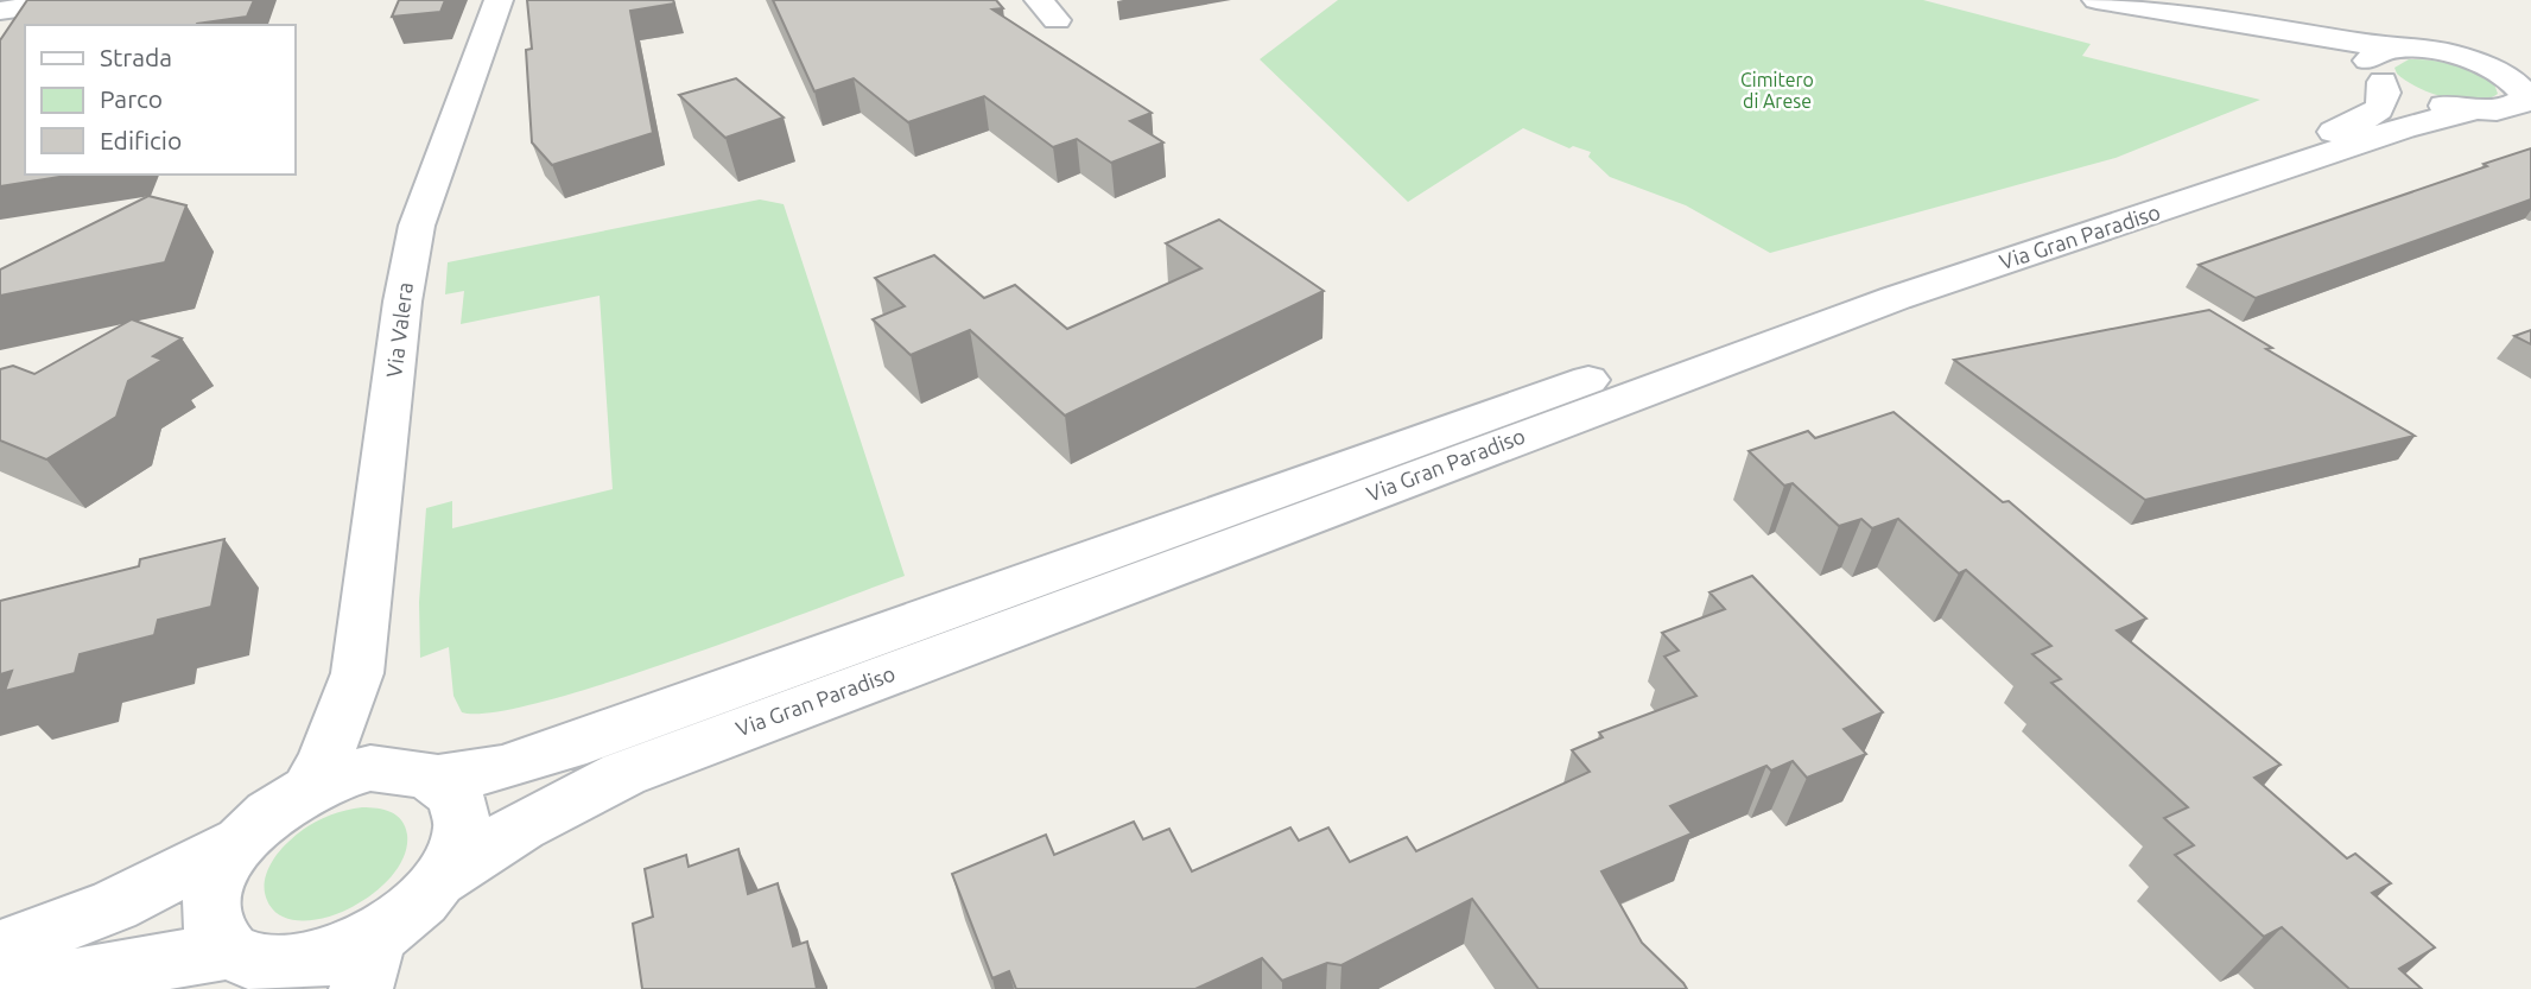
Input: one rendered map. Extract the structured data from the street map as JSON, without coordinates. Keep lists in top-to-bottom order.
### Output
{
  "streets": {
    "street": ["Via Gran Paradiso", "Via Valera"]
  },
  "crossings": [
    ["Via Gran Paradiso", "Via Valera"]
  ],
  "parks": ["Cimitero di Arese"],
  "legend": ["Strada", "Parco", "Edificio"]
}
